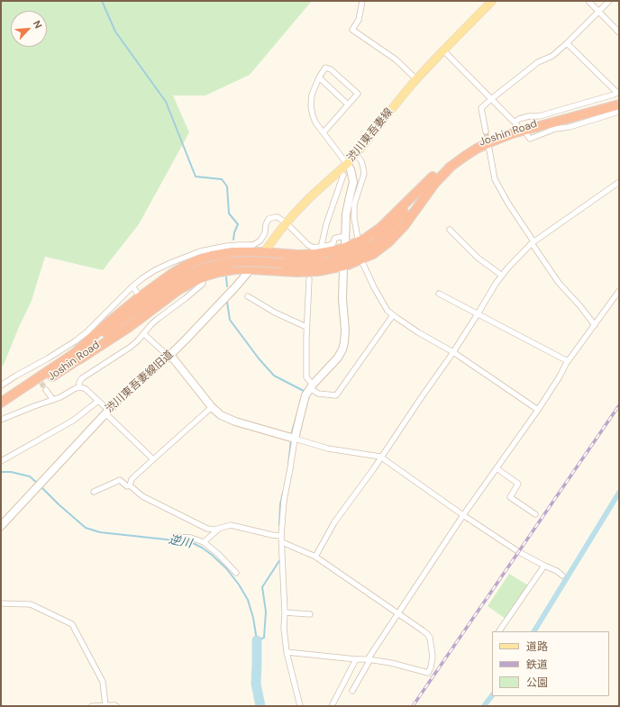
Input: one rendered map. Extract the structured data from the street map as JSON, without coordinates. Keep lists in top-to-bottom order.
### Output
{
  "streets": {
    "highway": ["Joshin Road"],
    "main road": ["渋川東吾妻線"],
    "street": ["渋川東吾妻線旧道"]
  },
  "crossings": [
    ["渋川東吾妻線", "渋川東吾妻線旧道"]
  ],
  "water": ["逆川"],
  "legend": ["道路", "鉄道", "公園"],
  "north": "top right"
}
